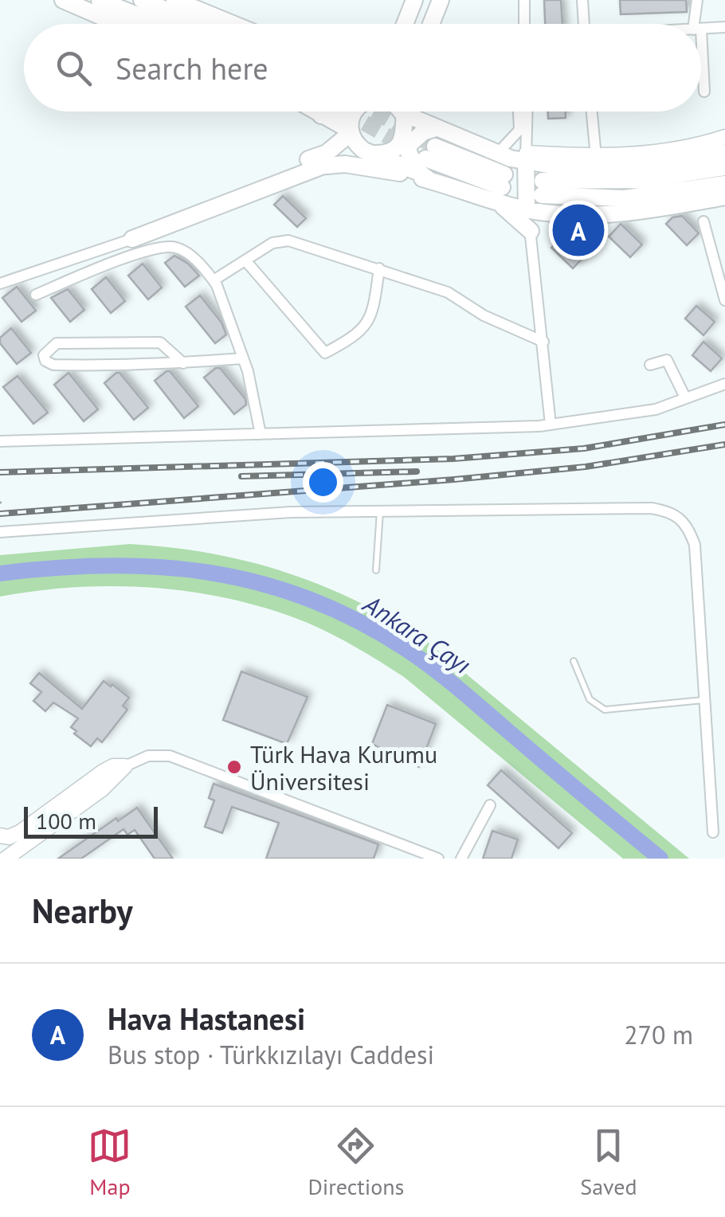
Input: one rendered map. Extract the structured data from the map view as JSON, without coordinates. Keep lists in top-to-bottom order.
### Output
{
  "water": ["Ankara Çayı"],
  "places": ["Türk Hava Kurumu Üniversitesi"],
  "scale_bar": "100 m",
  "page": {
    "search": "Search here",
    "pins": "A",
    "scale": "100 m",
    "heading": "Nearby",
    "list": [
      {
        "mark": "A",
        "name": "Hava Hastanesi",
        "note": "Bus stop · Türkkızılayı Caddesi",
        "value": "270 m"
      }
    ],
    "nav": ["Map", "Directions", "Saved"]
  }
}
